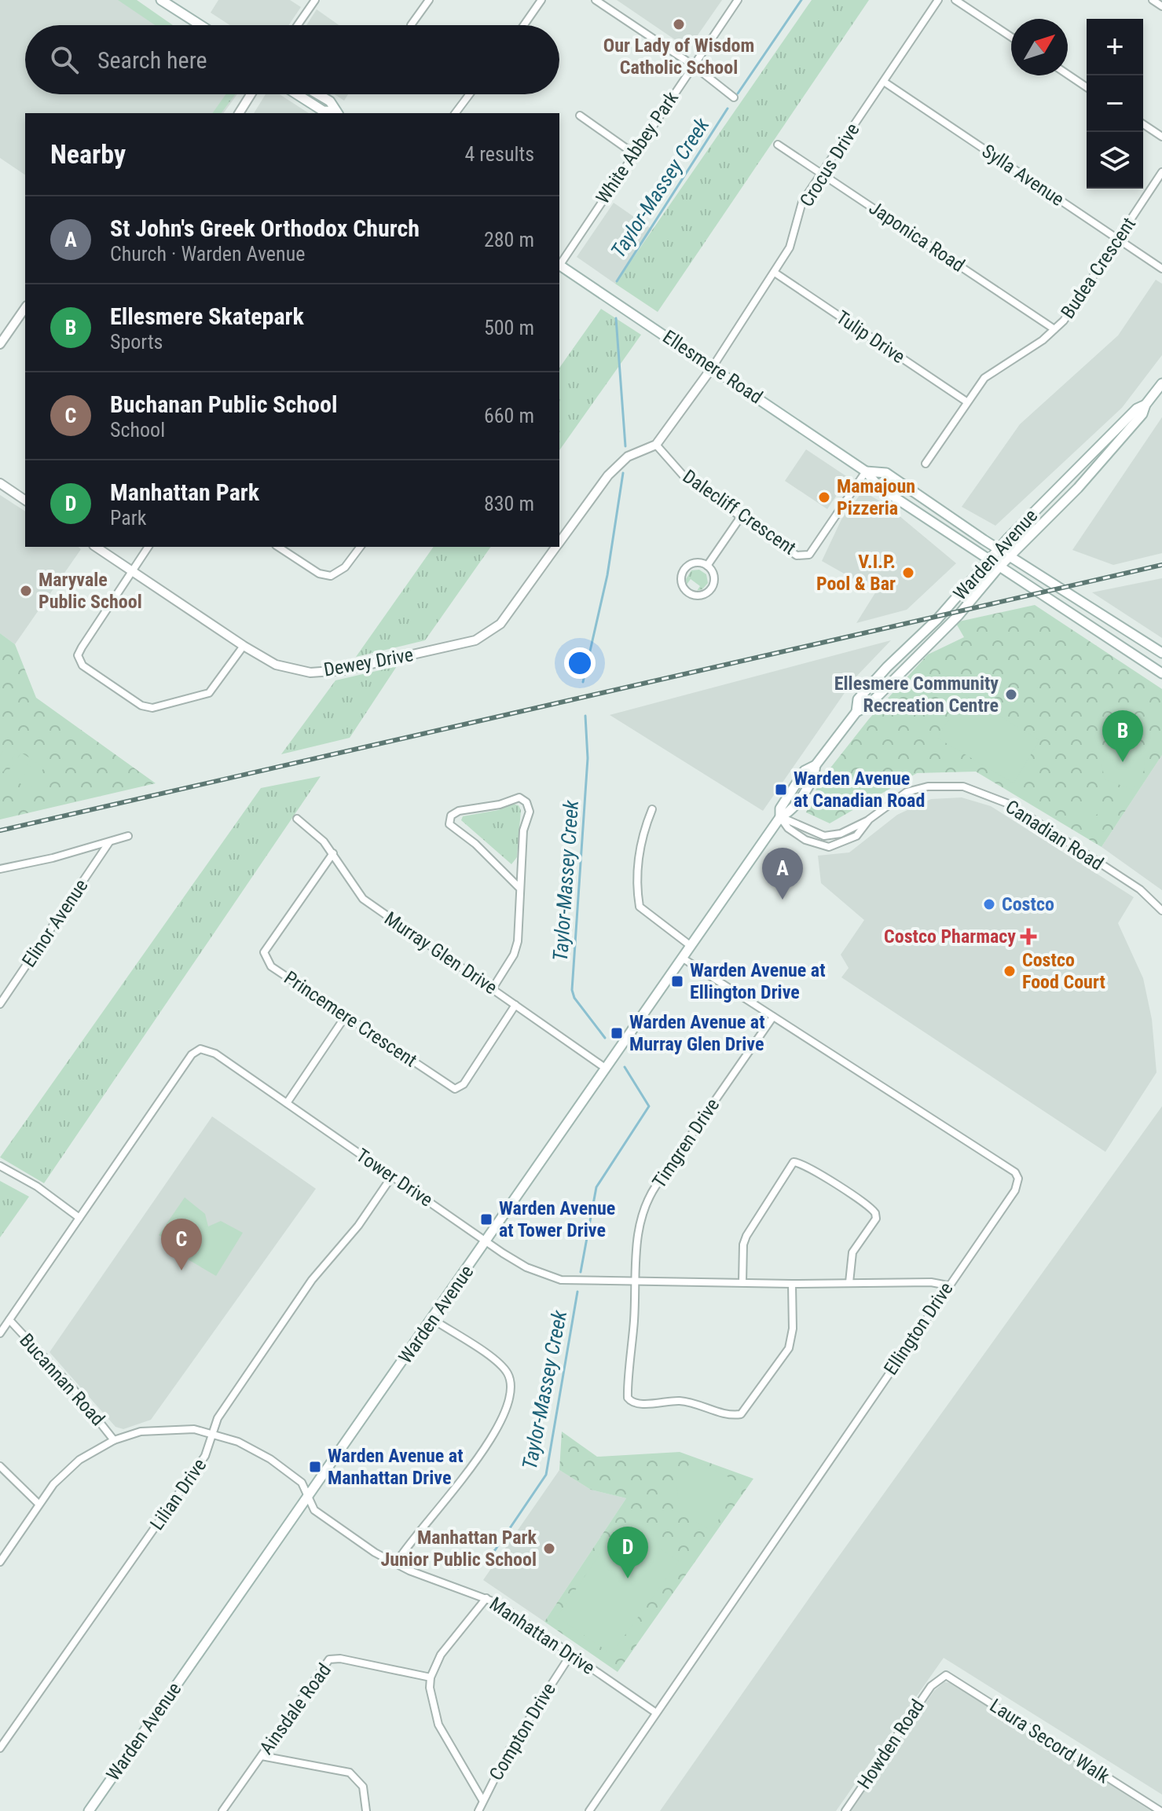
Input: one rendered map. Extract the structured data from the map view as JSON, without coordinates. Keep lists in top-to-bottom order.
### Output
{
  "streets": {
    "main road": ["Ellesmere Road", "Warden Avenue"],
    "street": [
      "White Abbey Park",
      "Crocus Drive",
      "Sylla Avenue",
      "Japonica Road",
      "Budea Crescent",
      "Tulip Drive",
      "Dalecliff Crescent",
      "Dewey Drive",
      "Canadian Road",
      "Elinor Avenue",
      "Murray Glen Drive",
      "Princemere Crescent",
      "Timgren Drive",
      "Tower Drive",
      "Ellington Drive",
      "Bucannan Road",
      "Lilian Drive",
      "Manhattan Drive",
      "Ainsdale Road",
      "Compton Drive",
      "Laura Secord Walk",
      "Howden Road"
    ]
  },
  "crossings": [
    ["Crocus Drive", "Sylla Avenue"],
    ["Crocus Drive", "Japonica Road"],
    ["Crocus Drive", "Tulip Drive"],
    ["Crocus Drive", "Ellesmere Road"],
    ["Sylla Avenue", "Budea Crescent"],
    ["Japonica Road", "Budea Crescent"],
    ["Budea Crescent", "Tulip Drive"],
    ["Ellesmere Road", "Dalecliff Crescent"],
    ["Ellesmere Road", "Warden Avenue"],
    ["Dalecliff Crescent", "Dewey Drive"],
    ["Warden Avenue", "Canadian Road"],
    ["Warden Avenue", "Murray Glen Drive"],
    ["Warden Avenue", "Tower Drive"],
    ["Warden Avenue", "Ellington Drive"],
    ["Warden Avenue", "Manhattan Drive"],
    ["Murray Glen Drive", "Princemere Crescent"],
    ["Timgren Drive", "Tower Drive"],
    ["Timgren Drive", "Ellington Drive"],
    ["Tower Drive", "Ellington Drive"],
    ["Tower Drive", "Bucannan Road"],
    ["Tower Drive", "Lilian Drive"],
    ["Ellington Drive", "Manhattan Drive"],
    ["Bucannan Road", "Manhattan Drive"],
    ["Lilian Drive", "Manhattan Drive"],
    ["Manhattan Drive", "Compton Drive"],
    ["Laura Secord Walk", "Howden Road"]
  ],
  "water": ["Taylor-Massey Creek"],
  "places": {
    "other": [
      "Our Lady of Wisdom Catholic School",
      "Mamajoun Pizzeria",
      "V.I.P. Pool & Bar",
      "Maryvale Public School",
      "Ellesmere Community Recreation Centre",
      "Costco",
      "Costco Food Court",
      "Manhattan Park Junior Public School"
    ],
    "transit": [
      "Warden Avenue at Canadian Road",
      "Warden Avenue at Ellington Drive",
      "Warden Avenue at Murray Glen Drive",
      "Warden Avenue at Tower Drive",
      "Warden Avenue at Manhattan Drive"
    ],
    "health": ["Costco Pharmacy"]
  },
  "north": "top right",
  "page": {
    "map_buttons": ["+", "−"],
    "search": "Search here",
    "heading": ["Nearby", "4 results"],
    "list": [
      {
        "mark": "A",
        "name": "St John's Greek Orthodox Church",
        "note": "Church · Warden Avenue",
        "value": "280 m"
      },
      {
        "mark": "B",
        "name": "Ellesmere Skatepark",
        "note": "Sports",
        "value": "500 m"
      },
      {
        "mark": "C",
        "name": "Buchanan Public School",
        "note": "School",
        "value": "660 m"
      },
      {
        "mark": "D",
        "name": "Manhattan Park",
        "note": "Park",
        "value": "830 m"
      }
    ],
    "pins": [
      "B",
      "A",
      "C",
      "D"
    ]
  }
}
